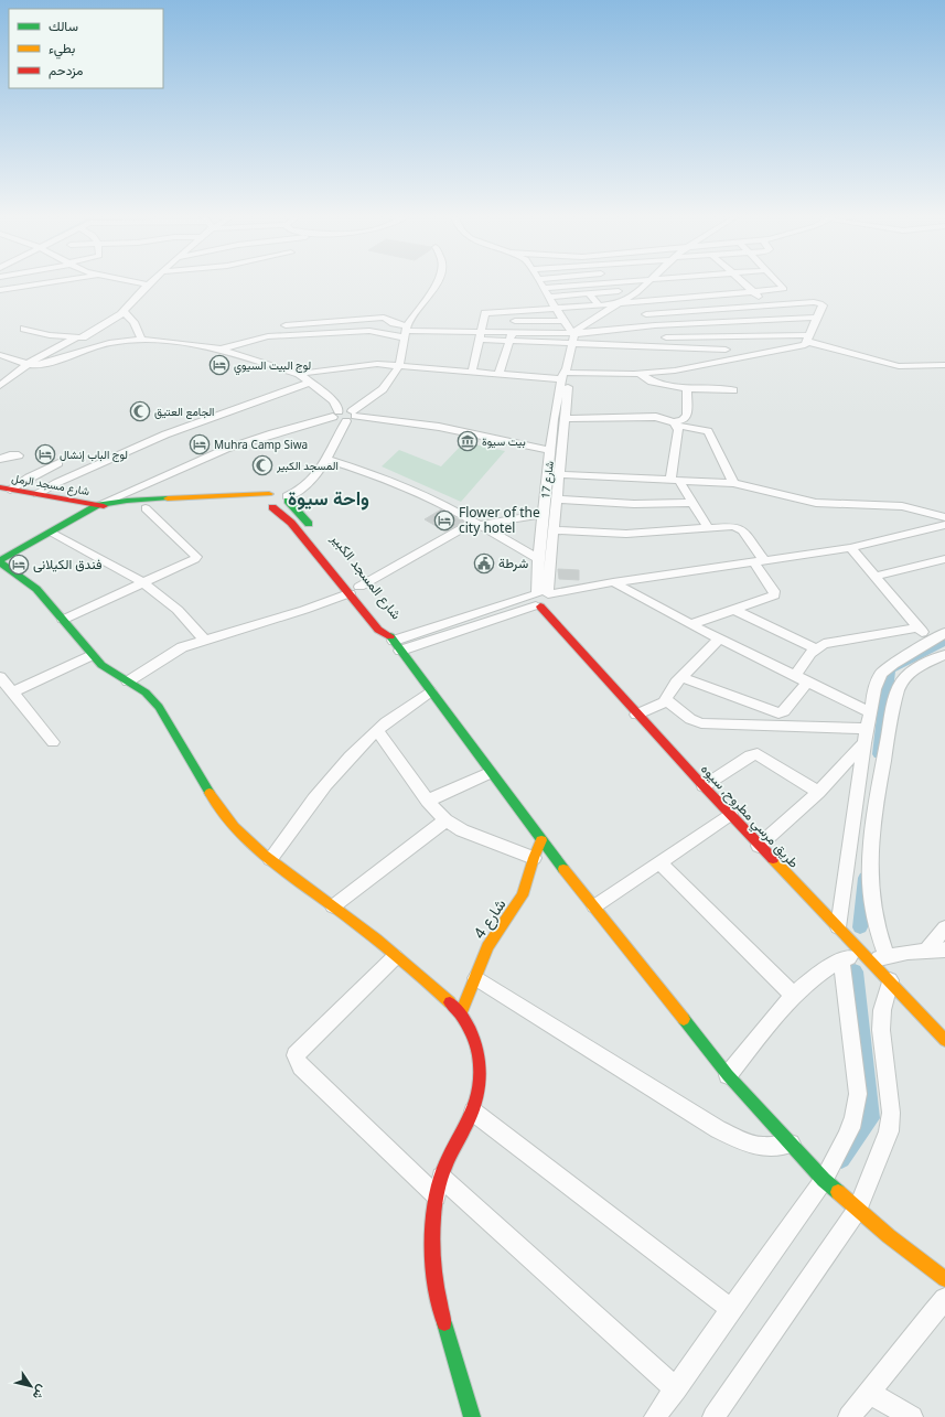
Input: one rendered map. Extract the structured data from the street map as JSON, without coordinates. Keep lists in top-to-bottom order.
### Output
{
  "streets": {
    "street": [
      "شارع 17",
      "شارع مسجد الرمل",
      "شارع المسجد الكبير",
      "طريق مرسي مطروح, سيوه",
      "شارع 4"
    ]
  },
  "crossings": [
    ["شارع 17", "طريق مرسي مطروح, سيوه"]
  ],
  "districts": ["واحة سيوة"],
  "places": {
    "hotel": [
      "لوج البيت السيوي",
      "Muhra Camp Siwa",
      "لوج الباب إنشال",
      "Flower of the city hotel",
      "فندق الكيلانى"
    ],
    "mosque": ["الجامع العتيق", "المسجد الكبير"],
    "museum": ["بيت سيوة"],
    "public building": ["شرطة"]
  },
  "legend": ["سالك", "بطيء", "مزدحم"],
  "north": "bottom right"
}
